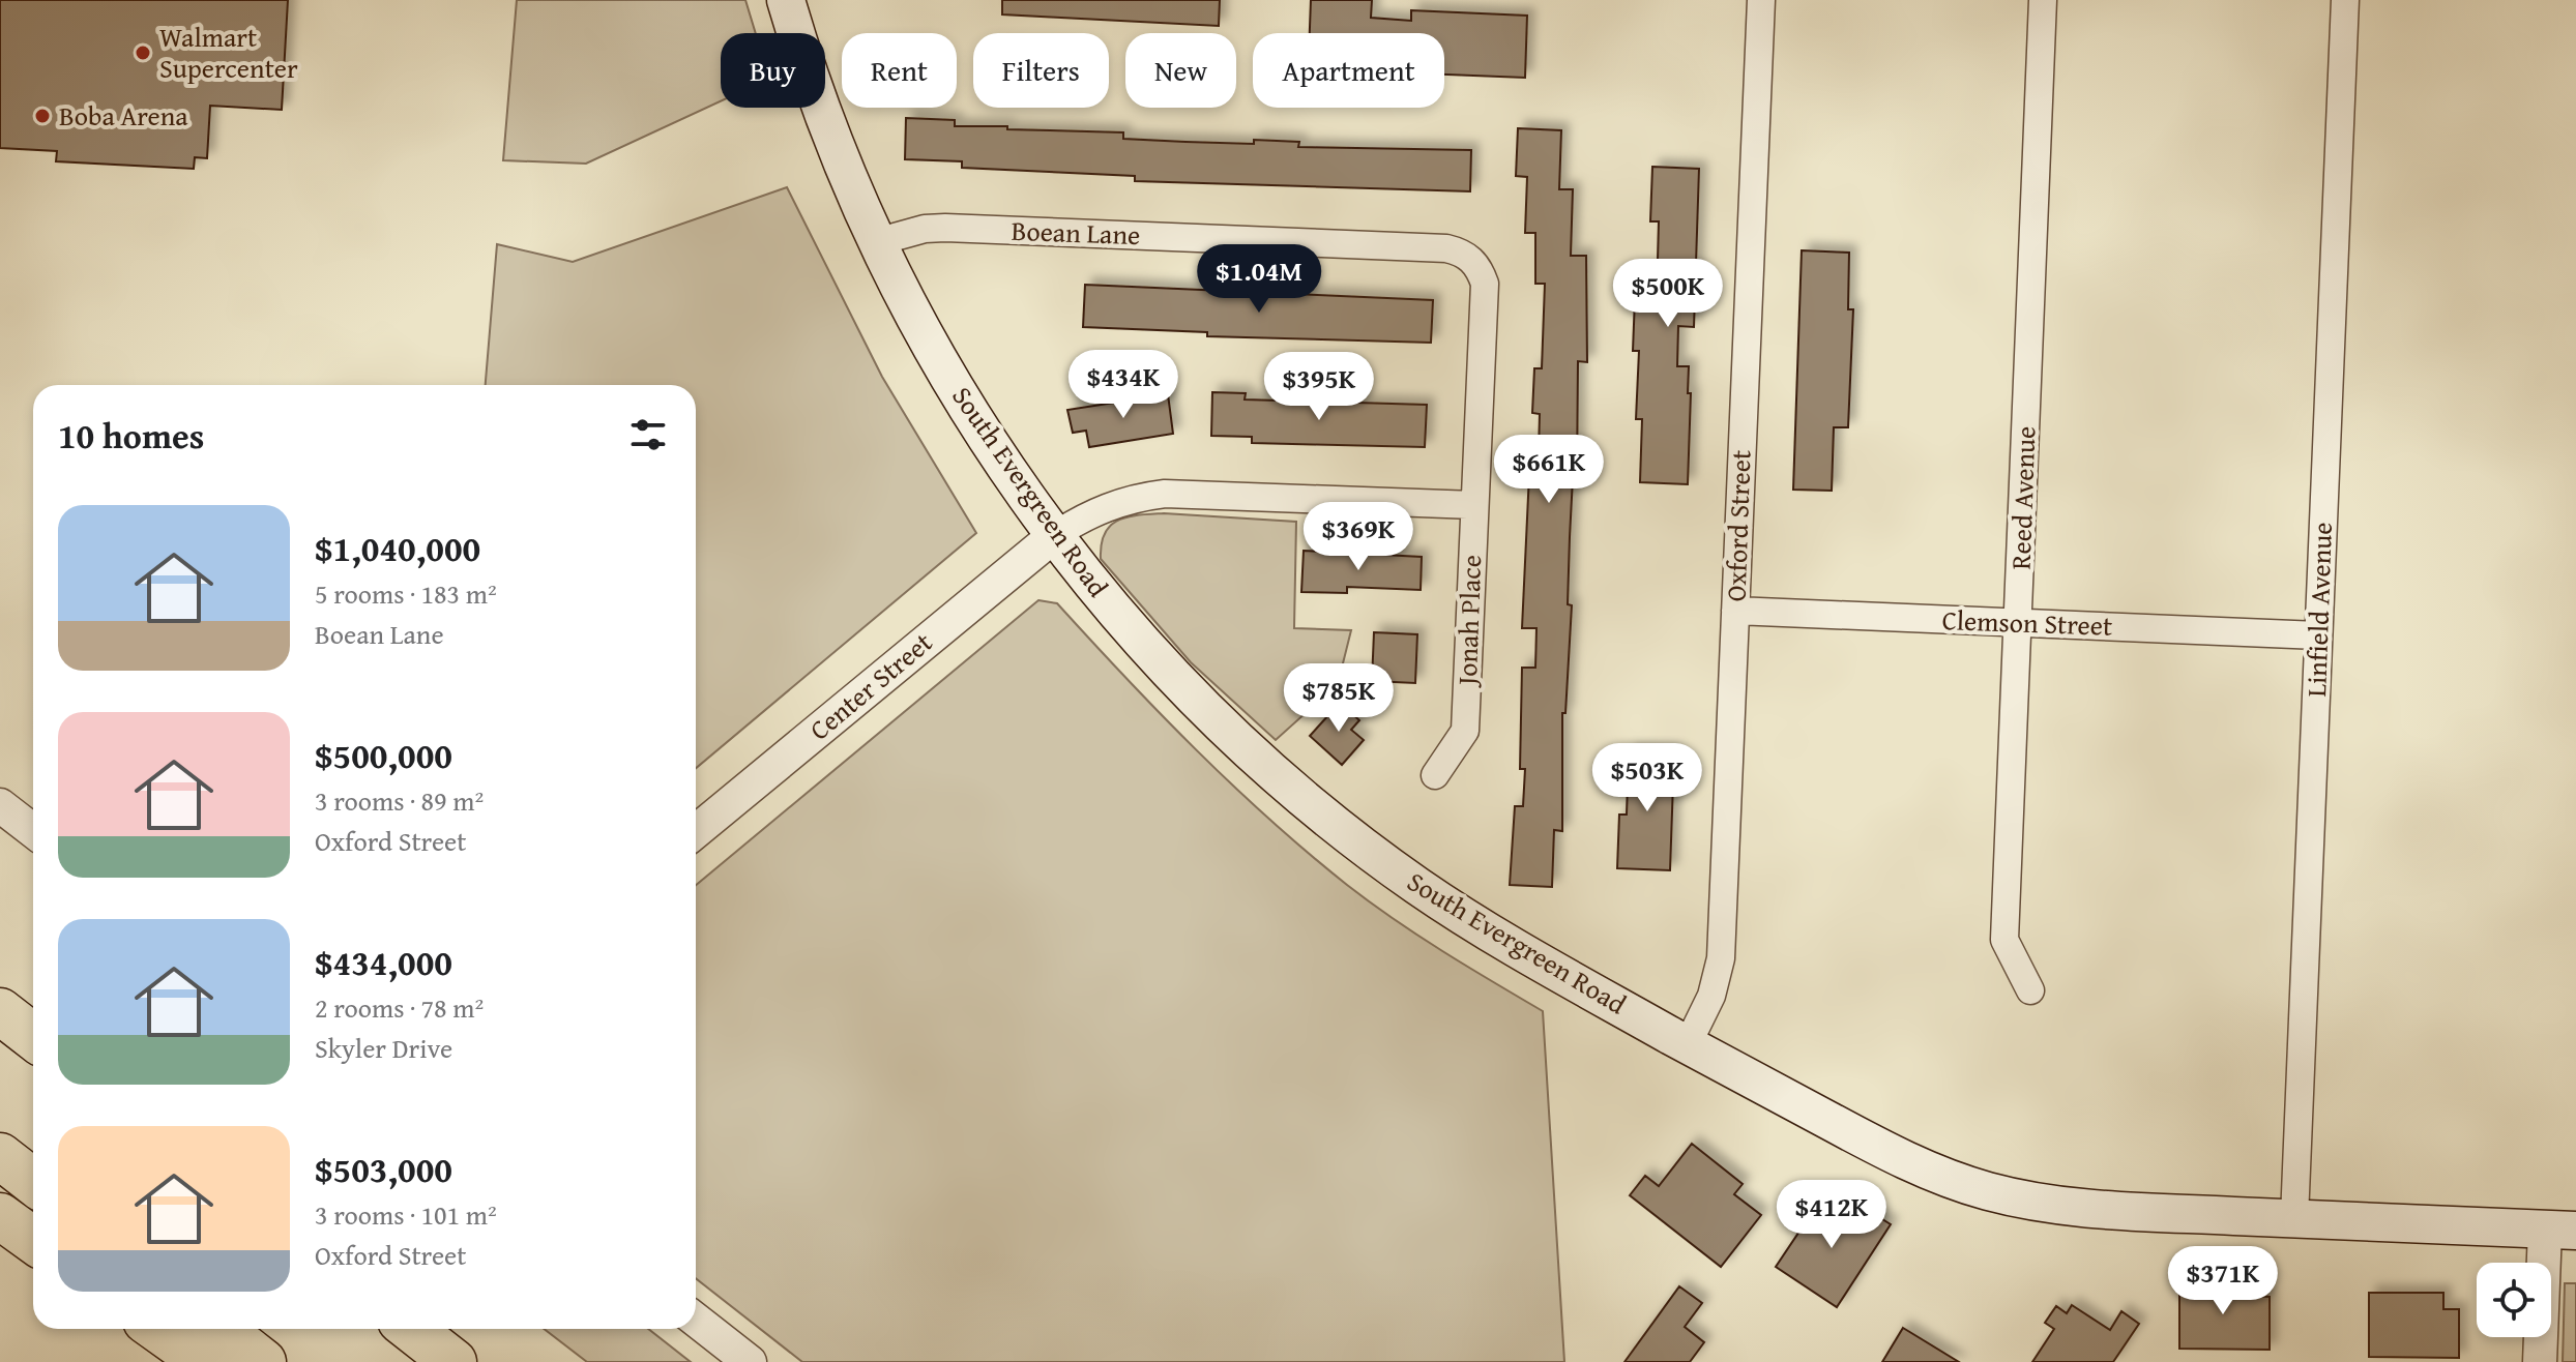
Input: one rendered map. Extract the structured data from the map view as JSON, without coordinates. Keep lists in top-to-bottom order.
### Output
{
  "streets": {
    "main road": ["South Evergreen Road"],
    "street": [
      "Boean Lane",
      "Reed Avenue",
      "Oxford Street",
      "Linfield Avenue",
      "Jonah Place",
      "Clemson Street",
      "Center Street"
    ]
  },
  "crossings": [
    ["Boean Lane", "South Evergreen Road"],
    ["Boean Lane", "Jonah Place"],
    ["South Evergreen Road", "Oxford Street"],
    ["South Evergreen Road", "Linfield Avenue"],
    ["South Evergreen Road", "Center Street"],
    ["Reed Avenue", "Clemson Street"],
    ["Oxford Street", "Clemson Street"],
    ["Linfield Avenue", "Clemson Street"]
  ],
  "places": ["Walmart Supercenter", "Boba Arena"],
  "page": {
    "chip": [
      "Buy",
      "Rent",
      "Filters",
      "New",
      "Apartment"
    ],
    "price": [
      "$1.04M",
      "$500K",
      "$434K",
      "$395K",
      "$661K",
      "$369K",
      "$785K",
      "$503K",
      "$412K",
      "$371K"
    ],
    "heading": "10 homes",
    "list": [
      {
        "name": "$1,040,000",
        "note": "5 rooms · 183 m² · Boean Lane"
      },
      {
        "name": "$500,000",
        "note": "3 rooms · 89 m² · Oxford Street"
      },
      {
        "name": "$434,000",
        "note": "2 rooms · 78 m² · Skyler Drive"
      },
      {
        "name": "$503,000",
        "note": "3 rooms · 101 m² · Oxford Street"
      }
    ]
  }
}
